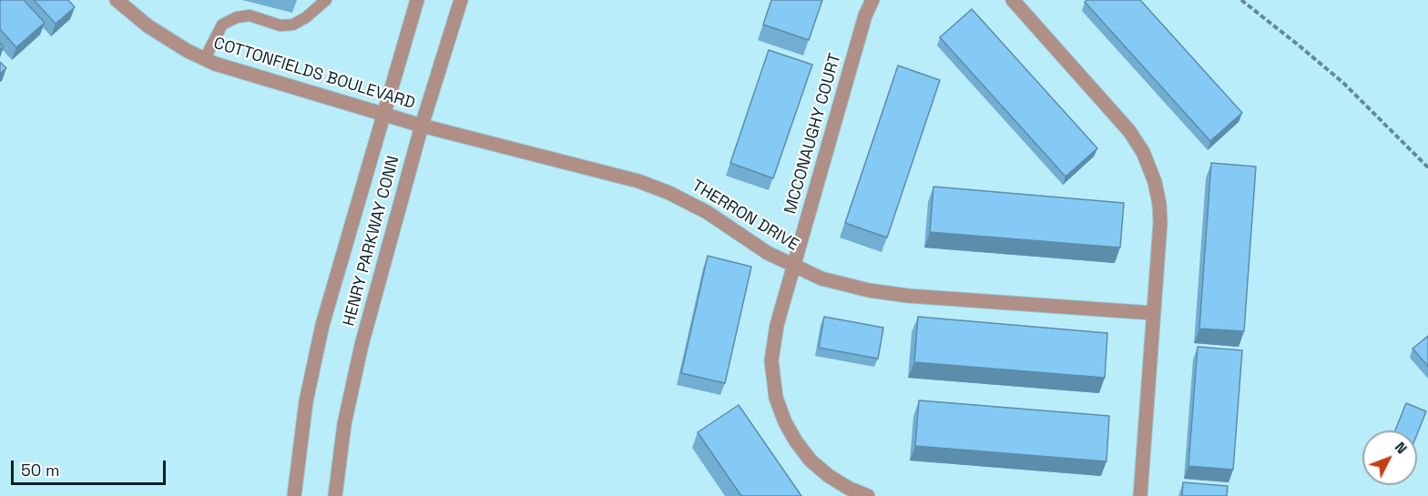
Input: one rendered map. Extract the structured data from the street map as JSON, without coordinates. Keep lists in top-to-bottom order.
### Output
{
  "streets": {
    "street": [
      "COTTONFIELDS BOULEVARD",
      "MCCONAUGHY COURT",
      "THERRON DRIVE",
      "HENRY PARKWAY CONN"
    ]
  },
  "crossings": [
    ["COTTONFIELDS BOULEVARD", "THERRON DRIVE"],
    ["COTTONFIELDS BOULEVARD", "HENRY PARKWAY CONN"],
    ["MCCONAUGHY COURT", "THERRON DRIVE"],
    ["THERRON DRIVE", "HENRY PARKWAY CONN"]
  ],
  "scale_bar": "50 m",
  "north": "top right"
}
